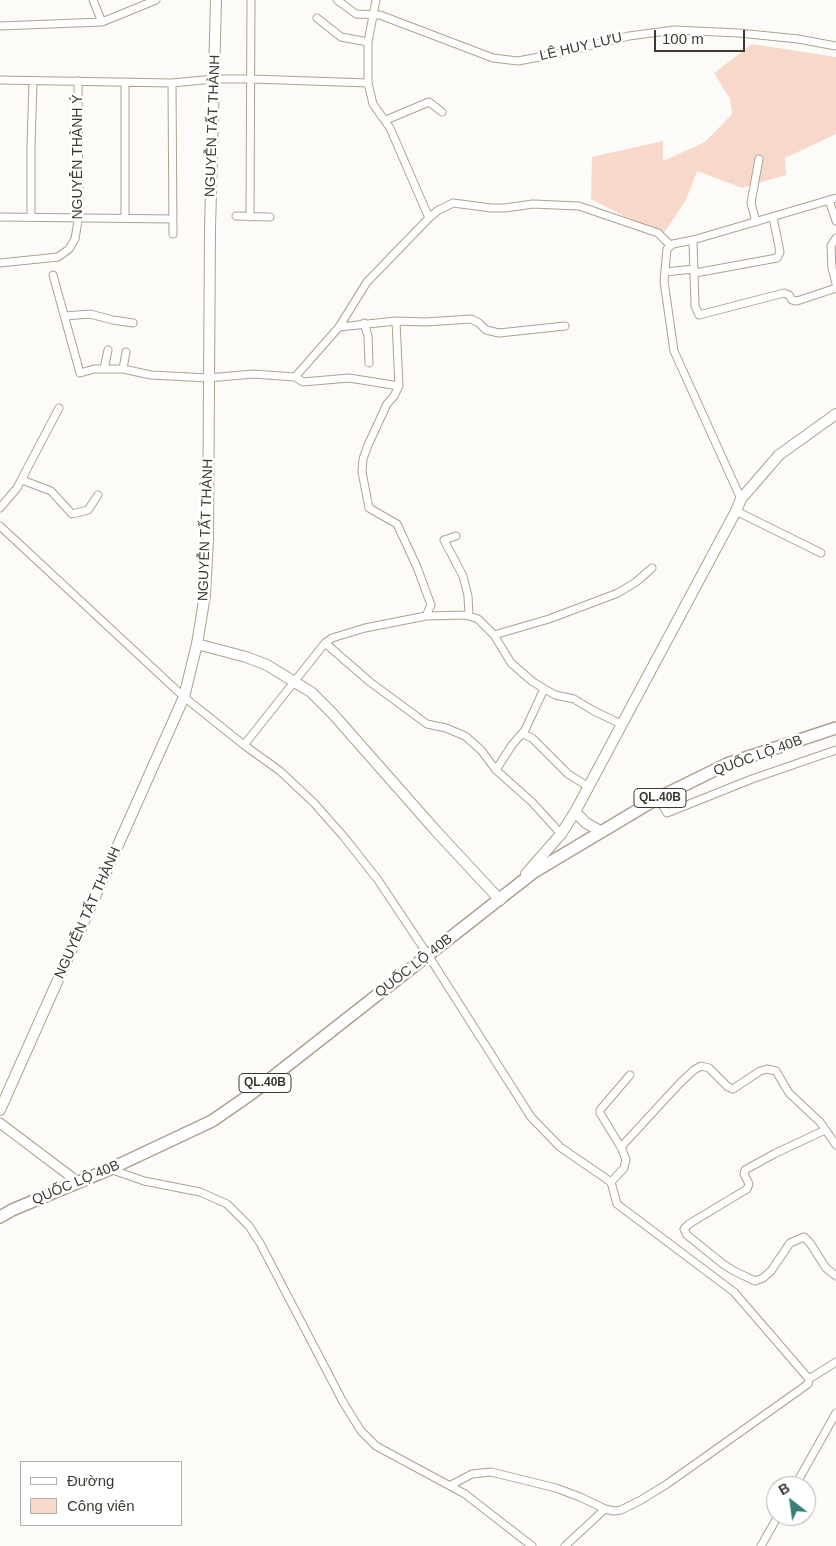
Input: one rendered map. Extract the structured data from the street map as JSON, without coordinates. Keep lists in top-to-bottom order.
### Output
{
  "streets": {
    "highway": ["QUỐC LỘ 40B", "QL.40B"],
    "main road": ["NGUYỄN TẤT THÀNH"],
    "street": ["LÊ HUY LƯU", "NGUYỄN THÀNH Ý"]
  },
  "legend": ["Đường", "Công viên"],
  "scale_bar": "100 m",
  "north": "top left"
}
